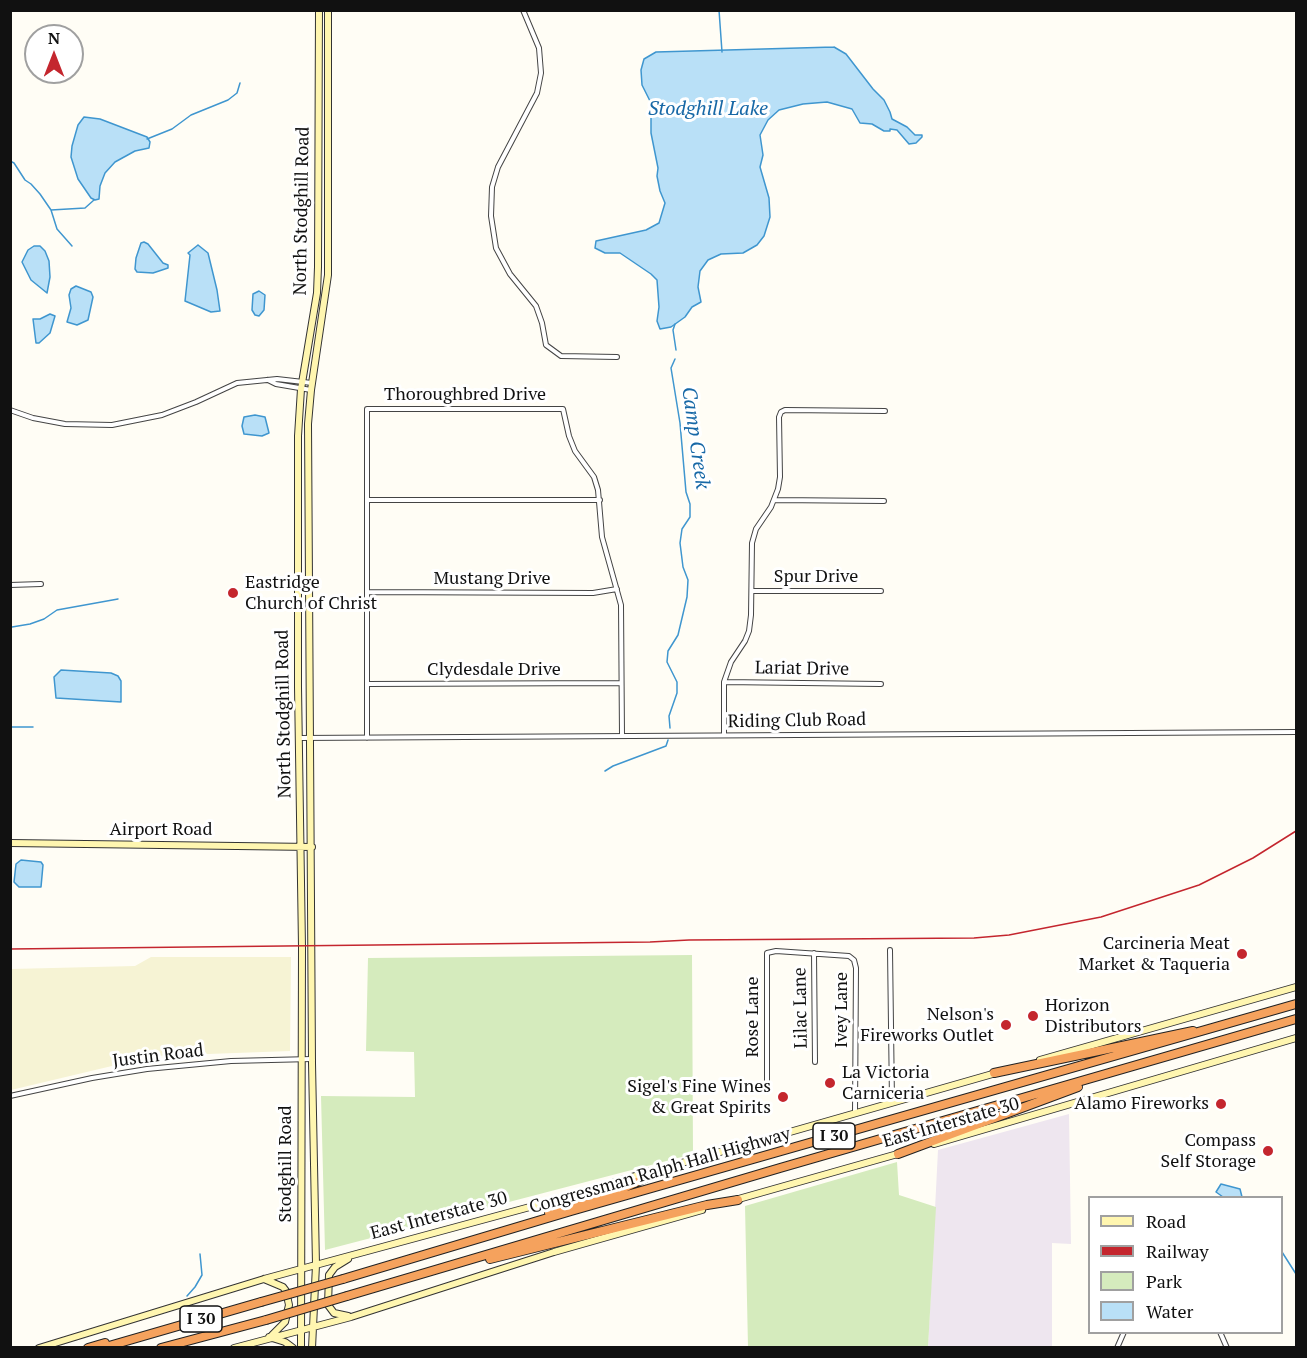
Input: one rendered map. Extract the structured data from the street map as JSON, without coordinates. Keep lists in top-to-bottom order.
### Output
{
  "streets": {
    "highway": ["I 30", "Congressman Ralph Hall Highway"],
    "main road": [
      "North Stodghill Road",
      "Airport Road",
      "East Interstate 30",
      "Stodghill Road"
    ],
    "street": [
      "Thoroughbred Drive",
      "Spur Drive",
      "Mustang Drive",
      "Lariat Drive",
      "Clydesdale Drive",
      "Riding Club Road",
      "Lilac Lane",
      "Ivey Lane",
      "Rose Lane",
      "Justin Road"
    ]
  },
  "crossings": [
    ["North Stodghill Road", "Riding Club Road"],
    ["North Stodghill Road", "Airport Road"],
    ["North Stodghill Road", "Justin Road"],
    ["North Stodghill Road", "Stodghill Road"],
    ["Lilac Lane", "Ivey Lane"],
    ["Ivey Lane", "Rose Lane"],
    ["Ivey Lane", "East Interstate 30"],
    ["Justin Road", "Stodghill Road"],
    ["East Interstate 30", "Stodghill Road"]
  ],
  "water": ["Stodghill Lake", "Camp Creek"],
  "places": [
    "Eastridge Church of Christ",
    "Carcineria Meat Market & Taqueria",
    "Horizon Distributors",
    "Nelson's Fireworks Outlet",
    "La Victoria Carniceria",
    "Sigel's Fine Wines & Great Spirits",
    "Alamo Fireworks",
    "Compass Self Storage"
  ],
  "legend": [
    "Road",
    "Railway",
    "Park",
    "Water"
  ],
  "north": "top"
}
